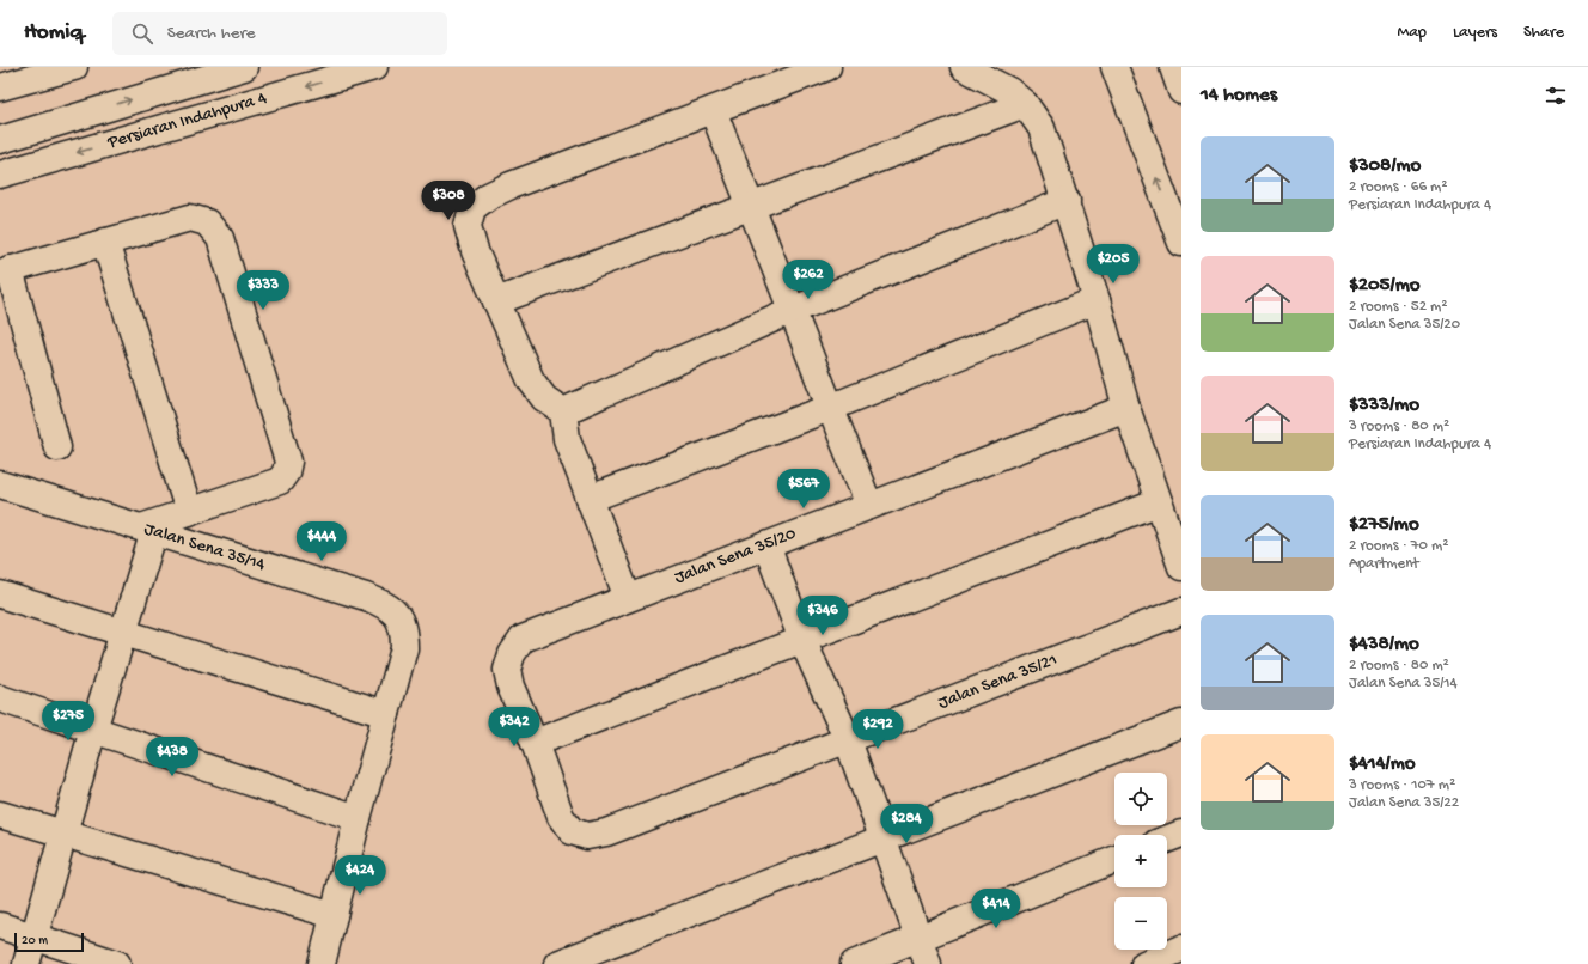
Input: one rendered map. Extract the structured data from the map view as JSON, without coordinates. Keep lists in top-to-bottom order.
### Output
{
  "streets": {
    "street": [
      "Persiaran Indahpura 4",
      "Jalan Sena 35/14",
      "Jalan Sena 35/20",
      "Jalan Sena 35/21"
    ]
  },
  "crossings": [
    ["Jalan Sena 35/20", "Jalan Sena 35/21"]
  ],
  "scale_bar": "20 m",
  "page": {
    "header": "Homiq",
    "search": "Search here",
    "nav": ["Map", "Layers", "Share"],
    "heading": "14 homes",
    "list": [
      {
        "name": "$308/mo",
        "note": "2 rooms · 66 m² · Persiaran Indahpura 4"
      },
      {
        "name": "$205/mo",
        "note": "2 rooms · 52 m² · Jalan Sena 35/20"
      },
      {
        "name": "$333/mo",
        "note": "3 rooms · 80 m² · Persiaran Indahpura 4"
      },
      {
        "name": "$275/mo",
        "note": "2 rooms · 70 m² · Apartment"
      },
      {
        "name": "$438/mo",
        "note": "2 rooms · 80 m² · Jalan Sena 35/14"
      },
      {
        "name": "$414/mo",
        "note": "3 rooms · 107 m² · Jalan Sena 35/22"
      }
    ],
    "price": [
      "$308",
      "$205",
      "$262",
      "$333",
      "$567",
      "$444",
      "$346",
      "$275",
      "$342",
      "$292",
      "$438",
      "$284",
      "$424",
      "$414"
    ],
    "map_buttons": ["+", "−"],
    "scale": "20 m"
  }
}
